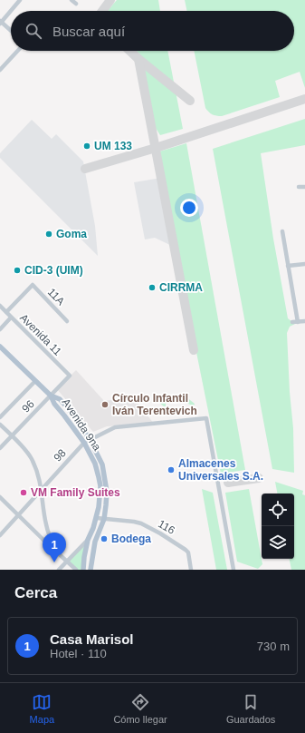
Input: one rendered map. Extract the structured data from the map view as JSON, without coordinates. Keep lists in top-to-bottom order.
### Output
{
  "streets": {
    "main road": ["Avenida 9na"],
    "street": [
      "11A",
      "Avenida 11",
      "96",
      "98",
      "116"
    ]
  },
  "crossings": [
    ["11A", "Avenida 11"],
    ["Avenida 11", "96"],
    ["96", "Avenida 9na"],
    ["Avenida 9na", "98"],
    ["Avenida 9na", "116"]
  ],
  "places": [
    "UM 133",
    "Goma",
    "CID-3 (UIM)",
    "CIRRMA",
    "Círculo Infantil Iván Terentevich",
    "Almacenes Universales S.A.",
    "VM Family Suites",
    "Bodega"
  ],
  "page": {
    "search": "Buscar aquí",
    "pins": "1",
    "heading": "Cerca",
    "list": [
      {
        "mark": "1",
        "name": "Casa Marisol",
        "note": "Hotel · 110",
        "value": "730 m"
      }
    ],
    "nav": ["Mapa", "Cómo llegar", "Guardados"]
  }
}
